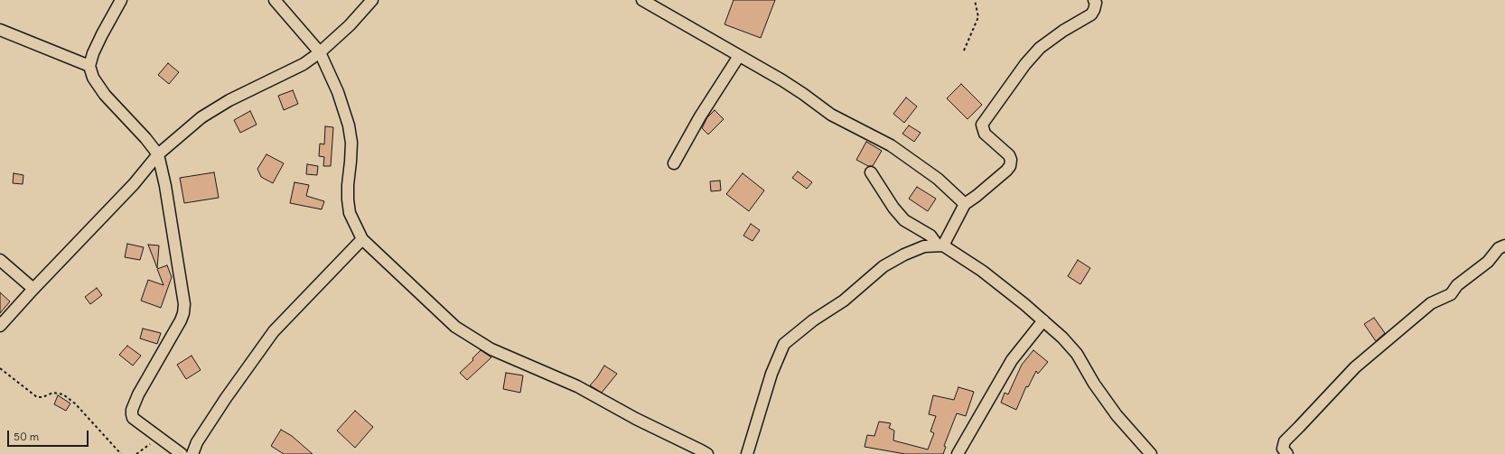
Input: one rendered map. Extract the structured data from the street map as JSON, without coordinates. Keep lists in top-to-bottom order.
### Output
{
  "scale_bar": "50 m"
}
